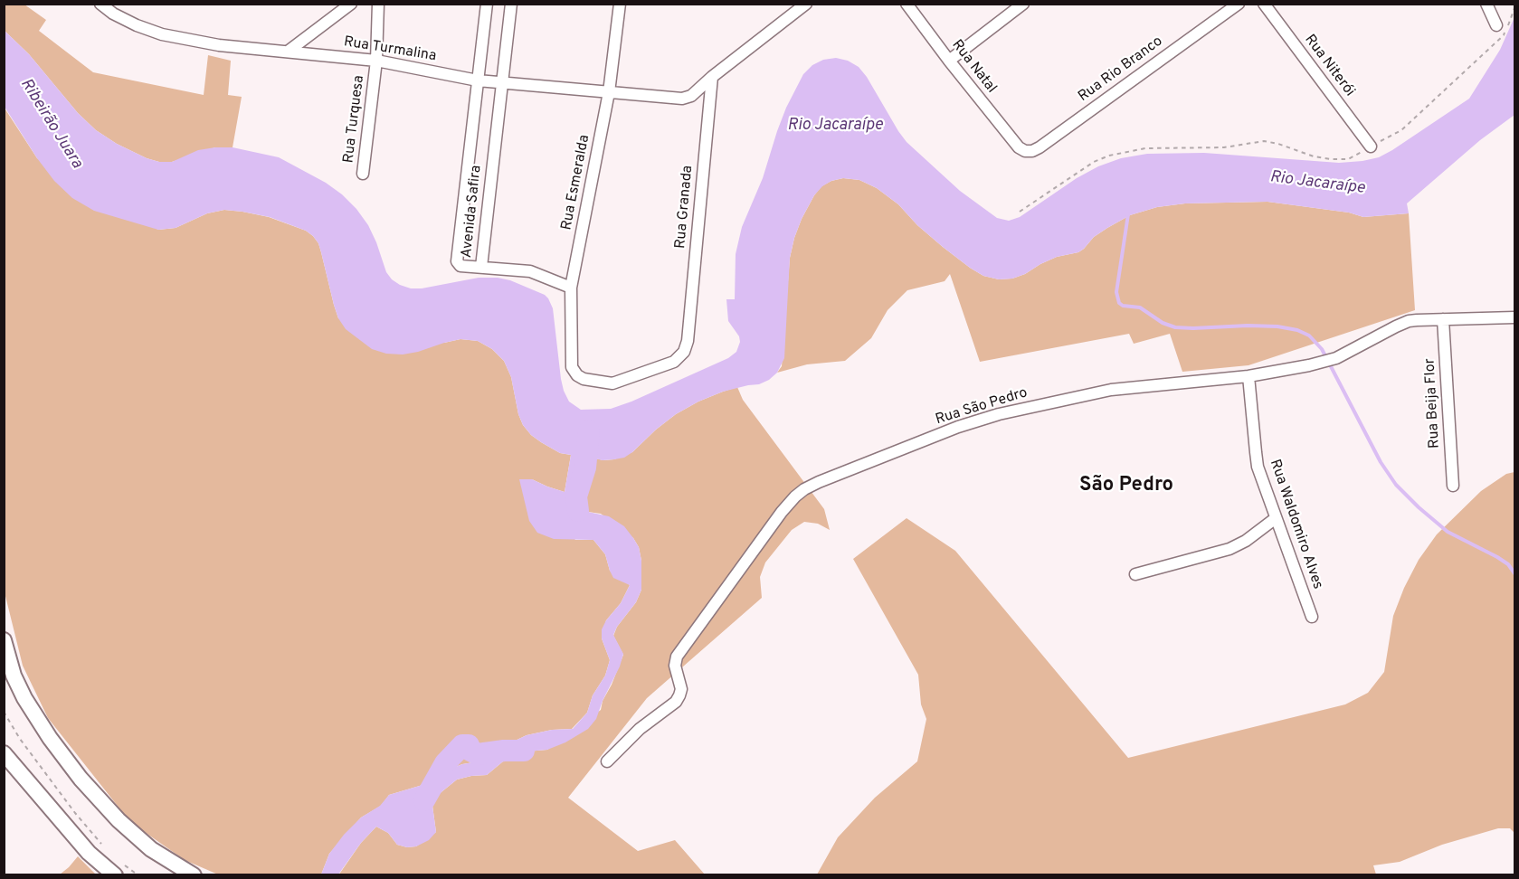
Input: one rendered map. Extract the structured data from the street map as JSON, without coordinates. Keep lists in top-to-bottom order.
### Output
{
  "streets": {
    "street": [
      "Rua Turmalina",
      "Rua Niterói",
      "Rua Natal",
      "Rua Rio Branco",
      "Rua Turquesa",
      "Rua Esmeralda",
      "Rua Granada",
      "Avenida Safira",
      "Rua Beija Flor",
      "Rua São Pedro",
      "Rua Waldomiro Alves"
    ]
  },
  "crossings": [
    ["Rua Turmalina", "Rua Turquesa"],
    ["Rua Turmalina", "Rua Esmeralda"],
    ["Rua Turmalina", "Rua Granada"],
    ["Rua Turmalina", "Avenida Safira"],
    ["Rua Natal", "Rua Rio Branco"],
    ["Rua Esmeralda", "Rua Granada"],
    ["Rua Beija Flor", "Rua São Pedro"],
    ["Rua São Pedro", "Rua Waldomiro Alves"]
  ],
  "districts": ["São Pedro"],
  "water": ["Ribeirão Juara", "Rio Jacaraípe"]
}
